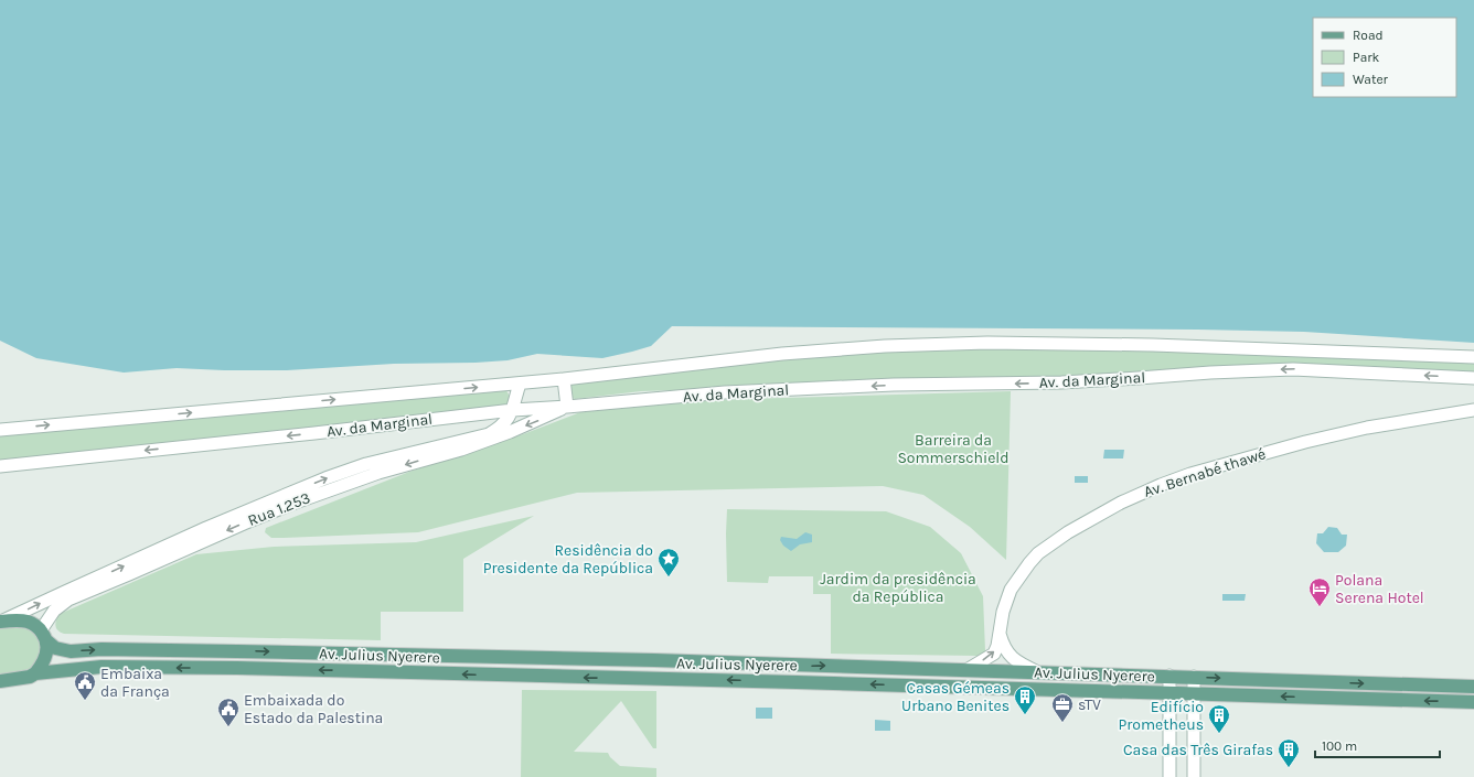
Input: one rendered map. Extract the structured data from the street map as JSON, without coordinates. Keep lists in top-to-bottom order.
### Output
{
  "streets": {
    "main road": [
      "Av. da Marginal",
      "Av. Bernabé thawé",
      "Rua 1.253",
      "Av. Julius Nyerere"
    ]
  },
  "crossings": [
    ["Av. da Marginal", "Rua 1.253"],
    ["Av. Bernabé thawé", "Av. Julius Nyerere"],
    ["Rua 1.253", "Av. Julius Nyerere"]
  ],
  "parks": ["Barreira da Sommerschield", "Jardim da presidência da República"],
  "places": {
    "place": ["Residência do Presidente da República"],
    "hotel": ["Polana Serena Hotel"],
    "public building": ["Embaixa da França", "Embaixada do Estado da Palestina"],
    "building": ["Casas Gémeas Urbano Benites", "Edifício Prometheus", "Casa das Três Girafas"],
    "office": ["sTV"]
  },
  "legend": ["Road", "Park", "Water"],
  "scale_bar": "100 m"
}
